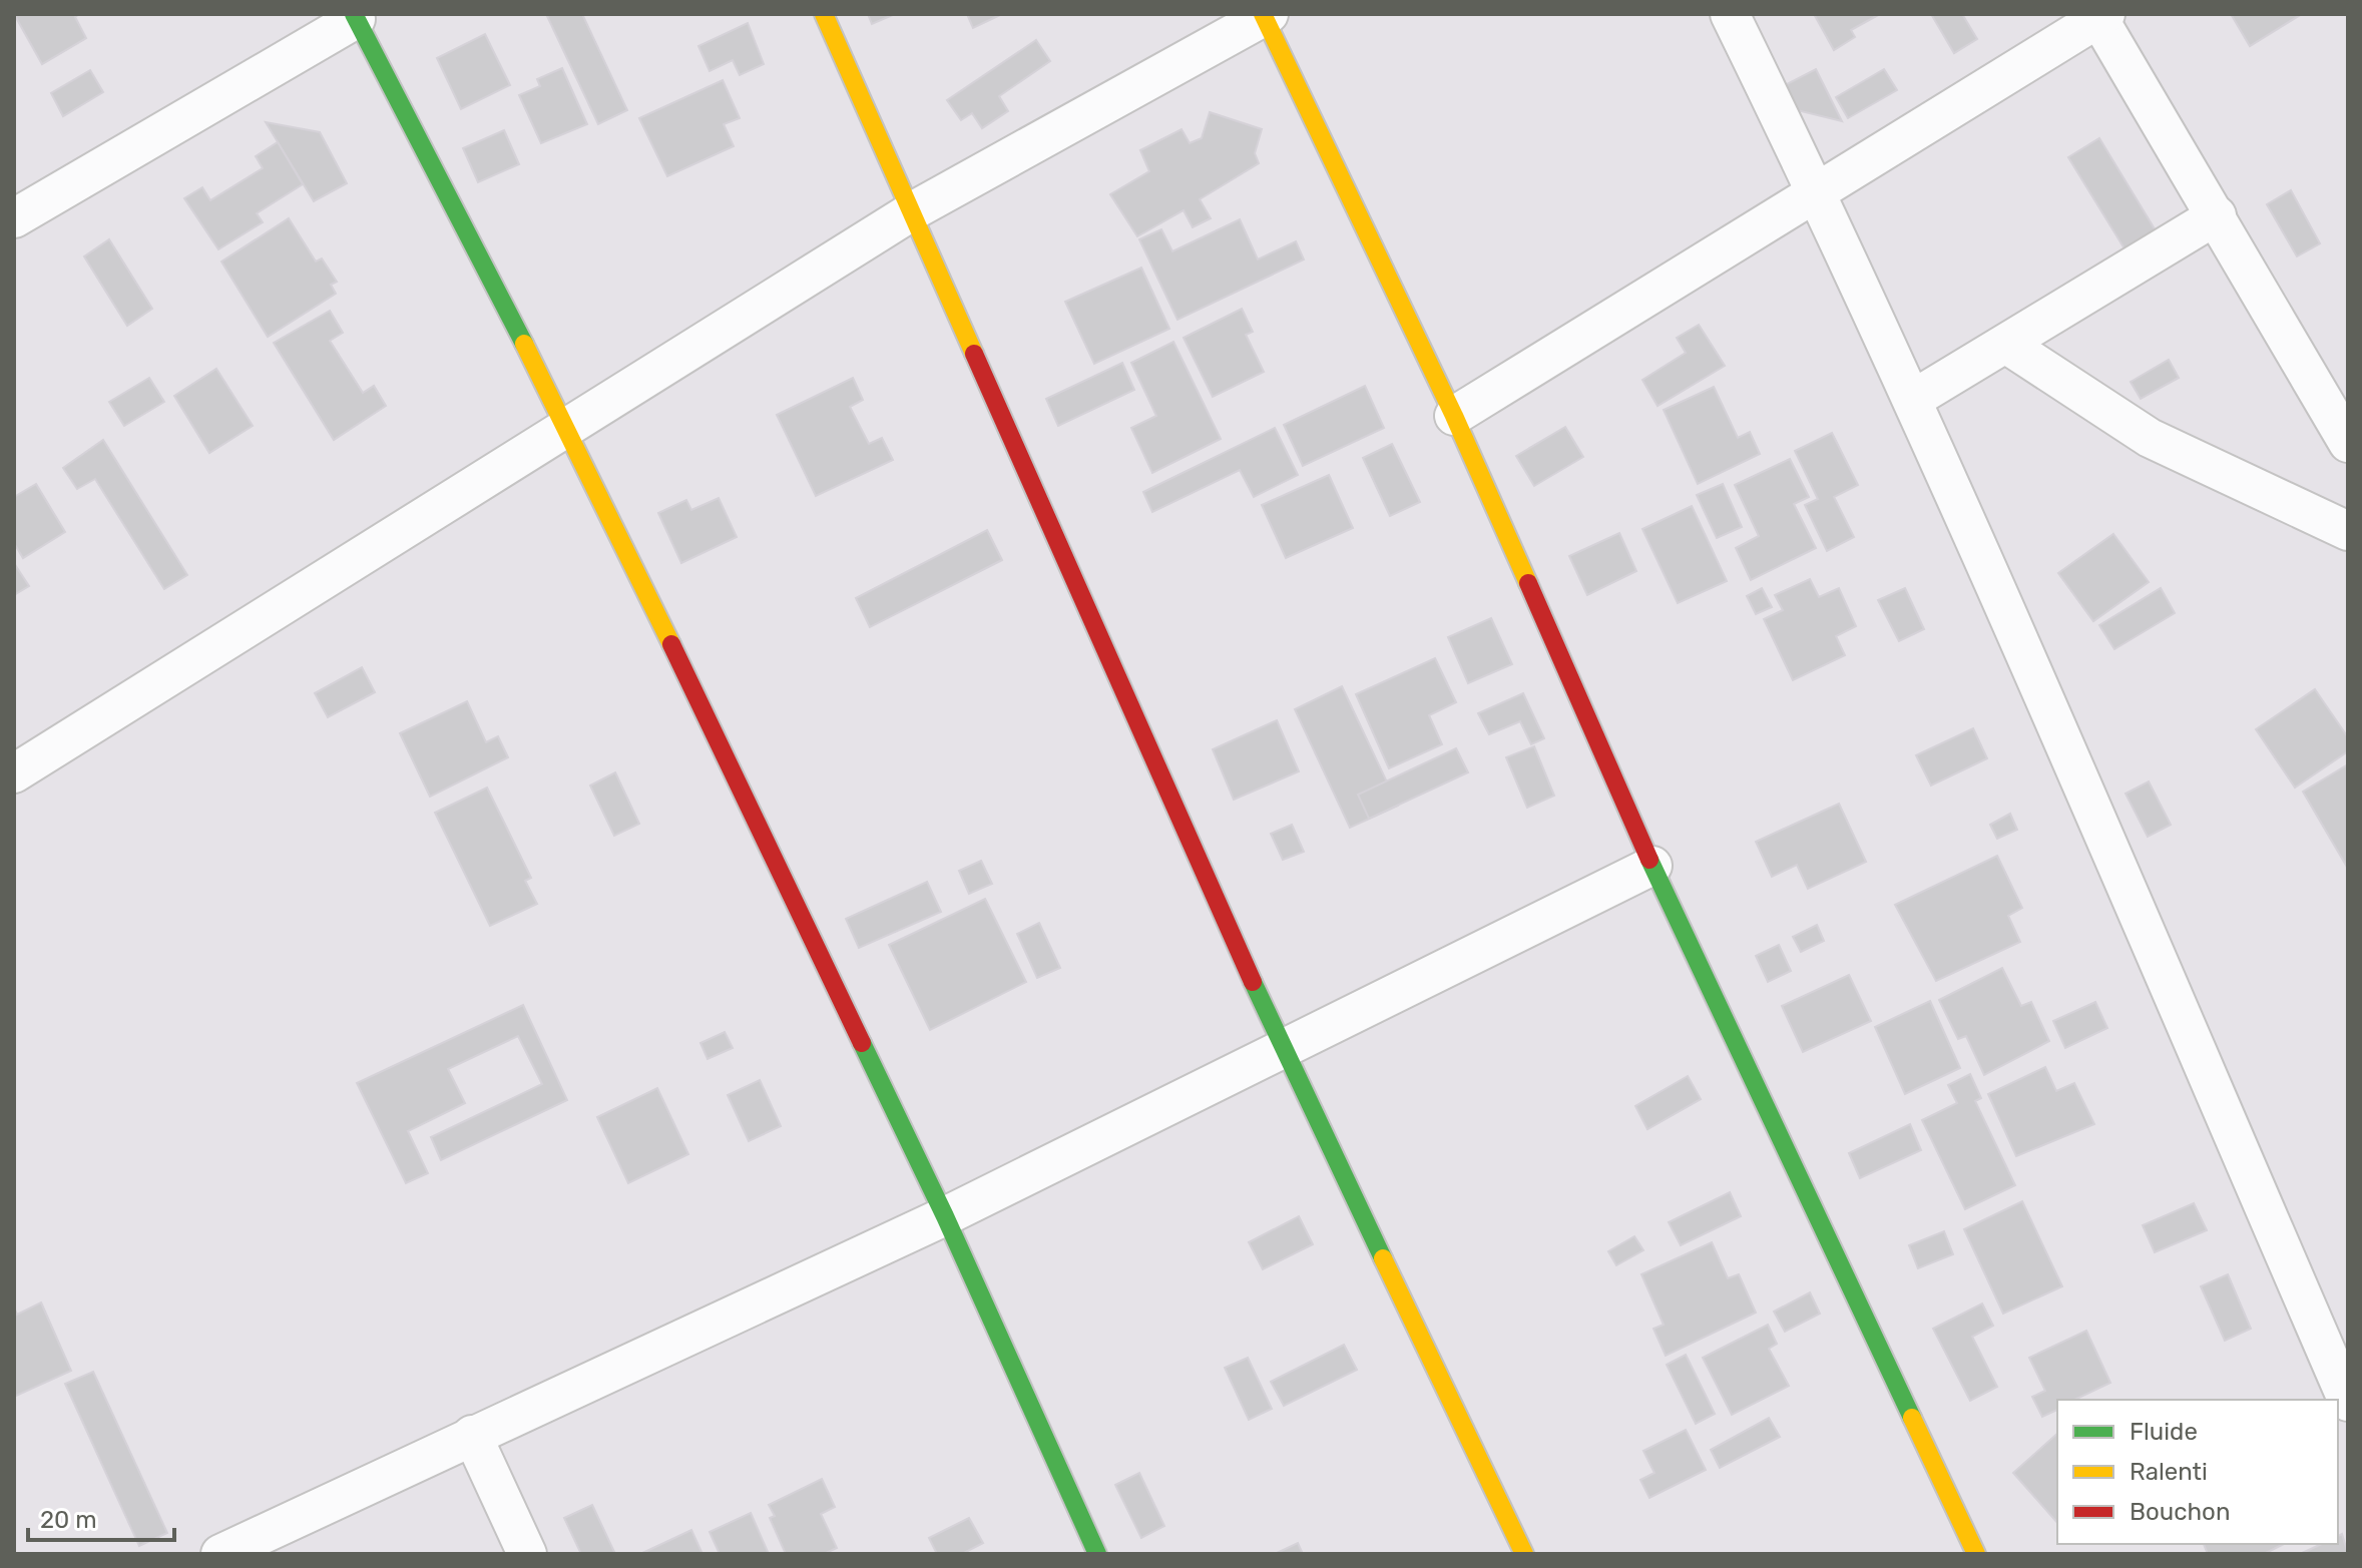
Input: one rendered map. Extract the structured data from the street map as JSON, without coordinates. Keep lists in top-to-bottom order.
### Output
{
  "legend": ["Fluide", "Ralenti", "Bouchon"],
  "scale_bar": "20 m"
}
